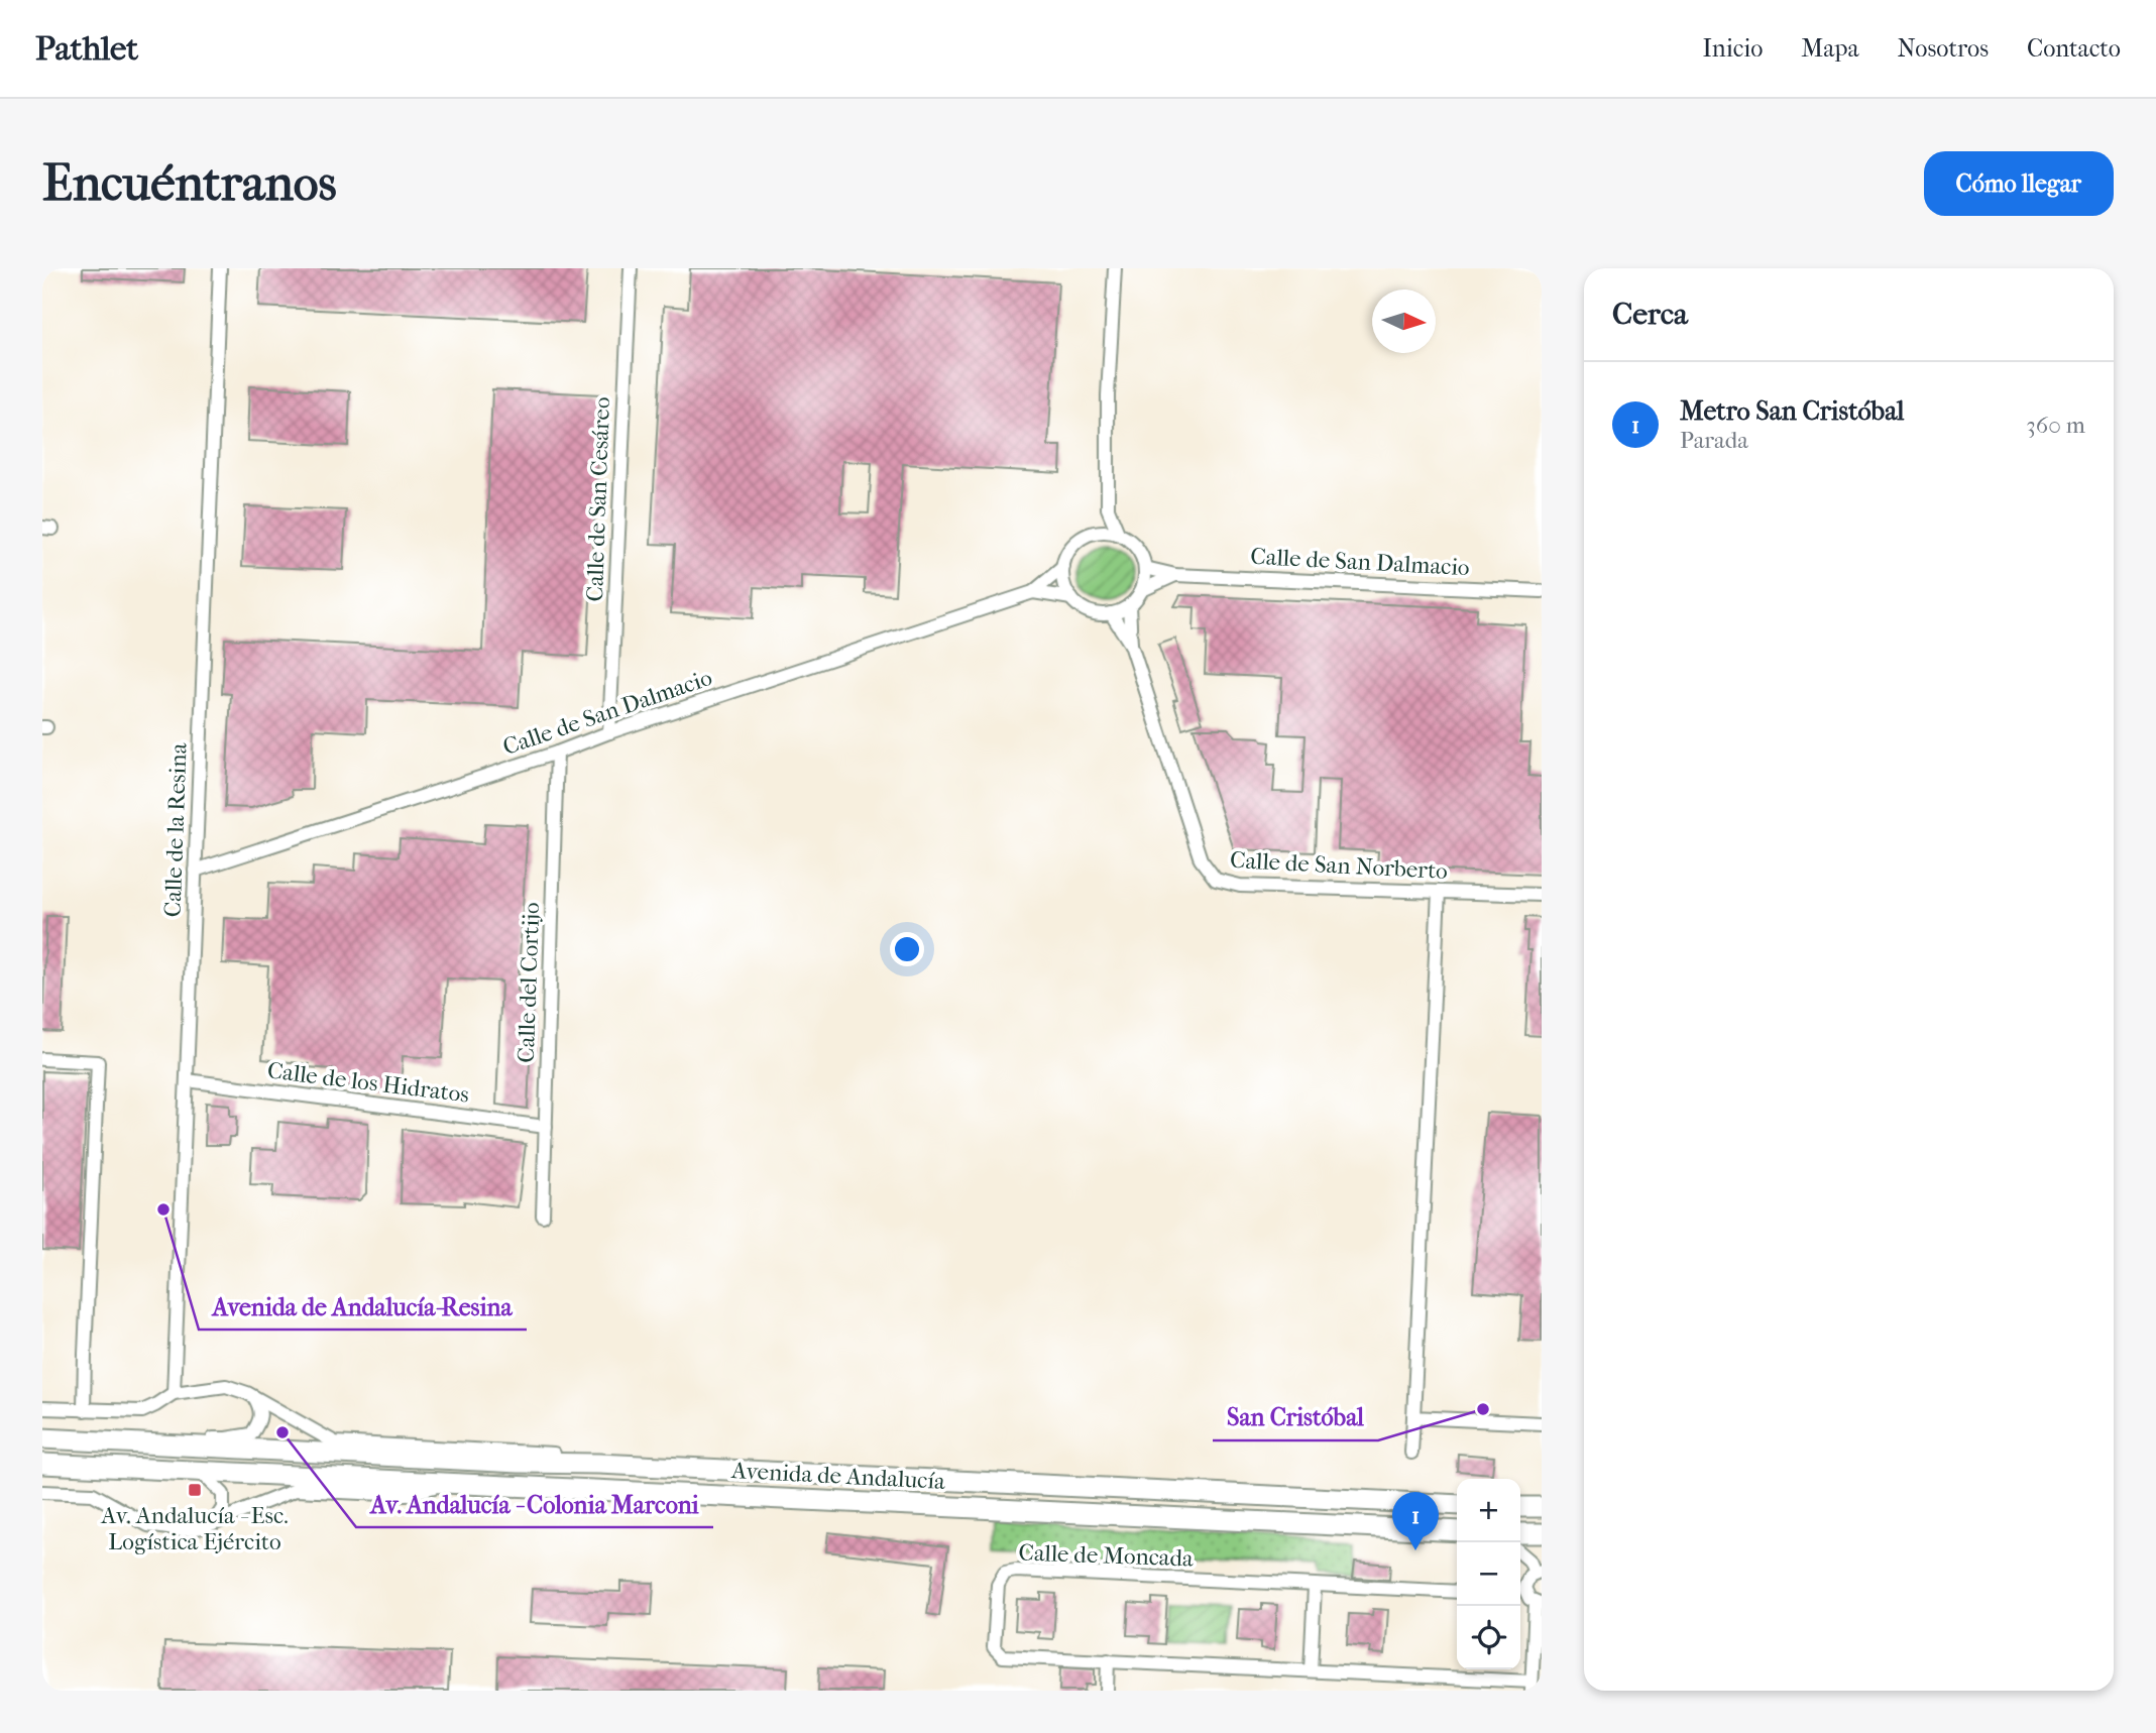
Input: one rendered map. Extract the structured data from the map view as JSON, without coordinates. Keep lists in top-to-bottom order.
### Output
{
  "streets": {
    "main road": ["Avenida de Andalucía"],
    "street": [
      "Calle de San Cesáreo",
      "Calle de San Dalmacio",
      "Calle de la Resina",
      "Calle de San Norberto",
      "Calle del Cortijo",
      "Calle de los Hidratos",
      "Calle de Moncada"
    ]
  },
  "crossings": [
    ["Calle de San Cesáreo", "Calle de San Dalmacio"],
    ["Calle de San Dalmacio", "Calle de la Resina"],
    ["Calle de San Dalmacio", "Calle de San Norberto"],
    ["Calle de San Dalmacio", "Calle del Cortijo"],
    ["Calle de la Resina", "Calle de los Hidratos"],
    ["Calle de la Resina", "Avenida de Andalucía"],
    ["Calle del Cortijo", "Calle de los Hidratos"]
  ],
  "places": {
    "other": ["Avenida de Andalucía-Resina", "San Cristóbal", "Av. Andalucía - Colonia Marconi"],
    "transit": ["Av. Andalucía - Esc. Logística Ejército"]
  },
  "north": "right",
  "page": {
    "header": "Pathlet",
    "nav": [
      "Inicio",
      "Mapa",
      "Nosotros",
      "Contacto"
    ],
    "buttons": "Cómo llegar",
    "title": "Encuéntranos",
    "heading": "Cerca",
    "list": [
      {
        "mark": "1",
        "name": "Metro San Cristóbal",
        "note": "Parada",
        "value": "360 m"
      }
    ],
    "map_buttons": ["+", "−"],
    "pins": "1"
  }
}
